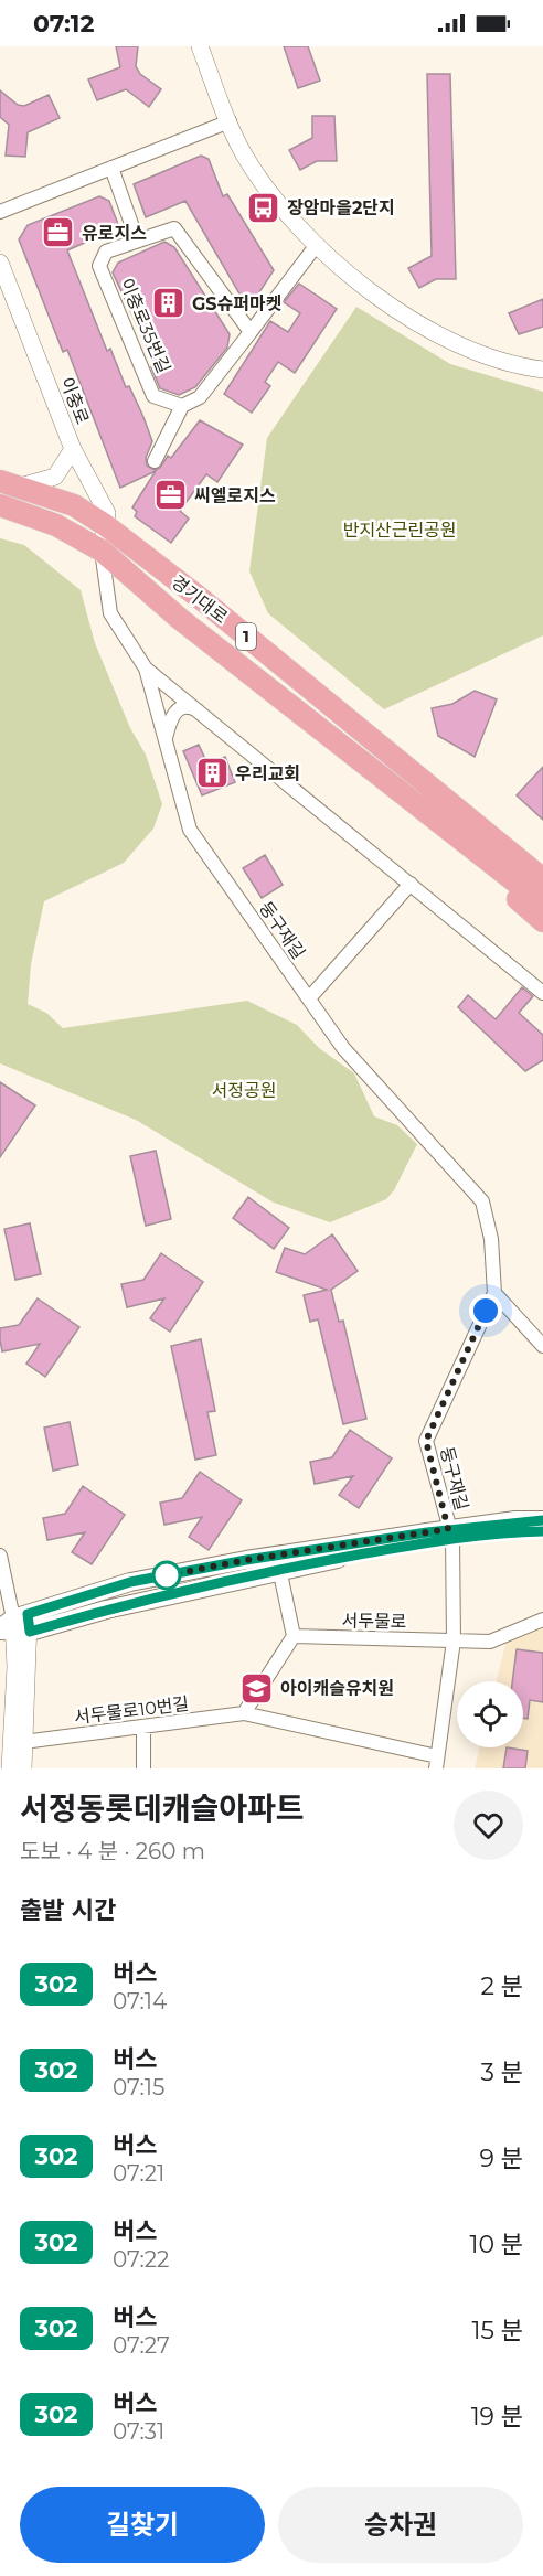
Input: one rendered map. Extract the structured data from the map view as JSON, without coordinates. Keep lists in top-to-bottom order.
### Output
{
  "streets": {
    "main road": ["경기대로", "1"],
    "street": [
      "이충로35번길",
      "이충로",
      "둥구재길",
      "서두물로",
      "서두물로10번길"
    ]
  },
  "crossings": [
    ["이충로", "경기대로"],
    ["이충로", "둥구재길"],
    ["경기대로", "둥구재길"]
  ],
  "parks": ["반지산근린공원", "서정공원"],
  "places": {
    "bus stop": ["장암마을2단지"],
    "office": ["유로지스", "씨엘로지스"],
    "building": ["GS슈퍼마켓", "우리교회"],
    "school or university": ["아이캐슬유치원"]
  },
  "lines": ["bus line 302"],
  "page": {
    "status": "07:12",
    "heading": [
      ["서정동롯데캐슬아파트", "도보 · 4 분 · 260 m"],
      "출발 시간"
    ],
    "list": [
      {
        "mark": "302",
        "name": "버스",
        "note": "07:14",
        "value": "2 분"
      },
      {
        "mark": "302",
        "name": "버스",
        "note": "07:15",
        "value": "3 분"
      },
      {
        "mark": "302",
        "name": "버스",
        "note": "07:21",
        "value": "9 분"
      },
      {
        "mark": "302",
        "name": "버스",
        "note": "07:22",
        "value": "10 분"
      },
      {
        "mark": "302",
        "name": "버스",
        "note": "07:27",
        "value": "15 분"
      },
      {
        "mark": "302",
        "name": "버스",
        "note": "07:31",
        "value": "19 분"
      }
    ],
    "buttons": ["길찾기", "승차권"]
  }
}
